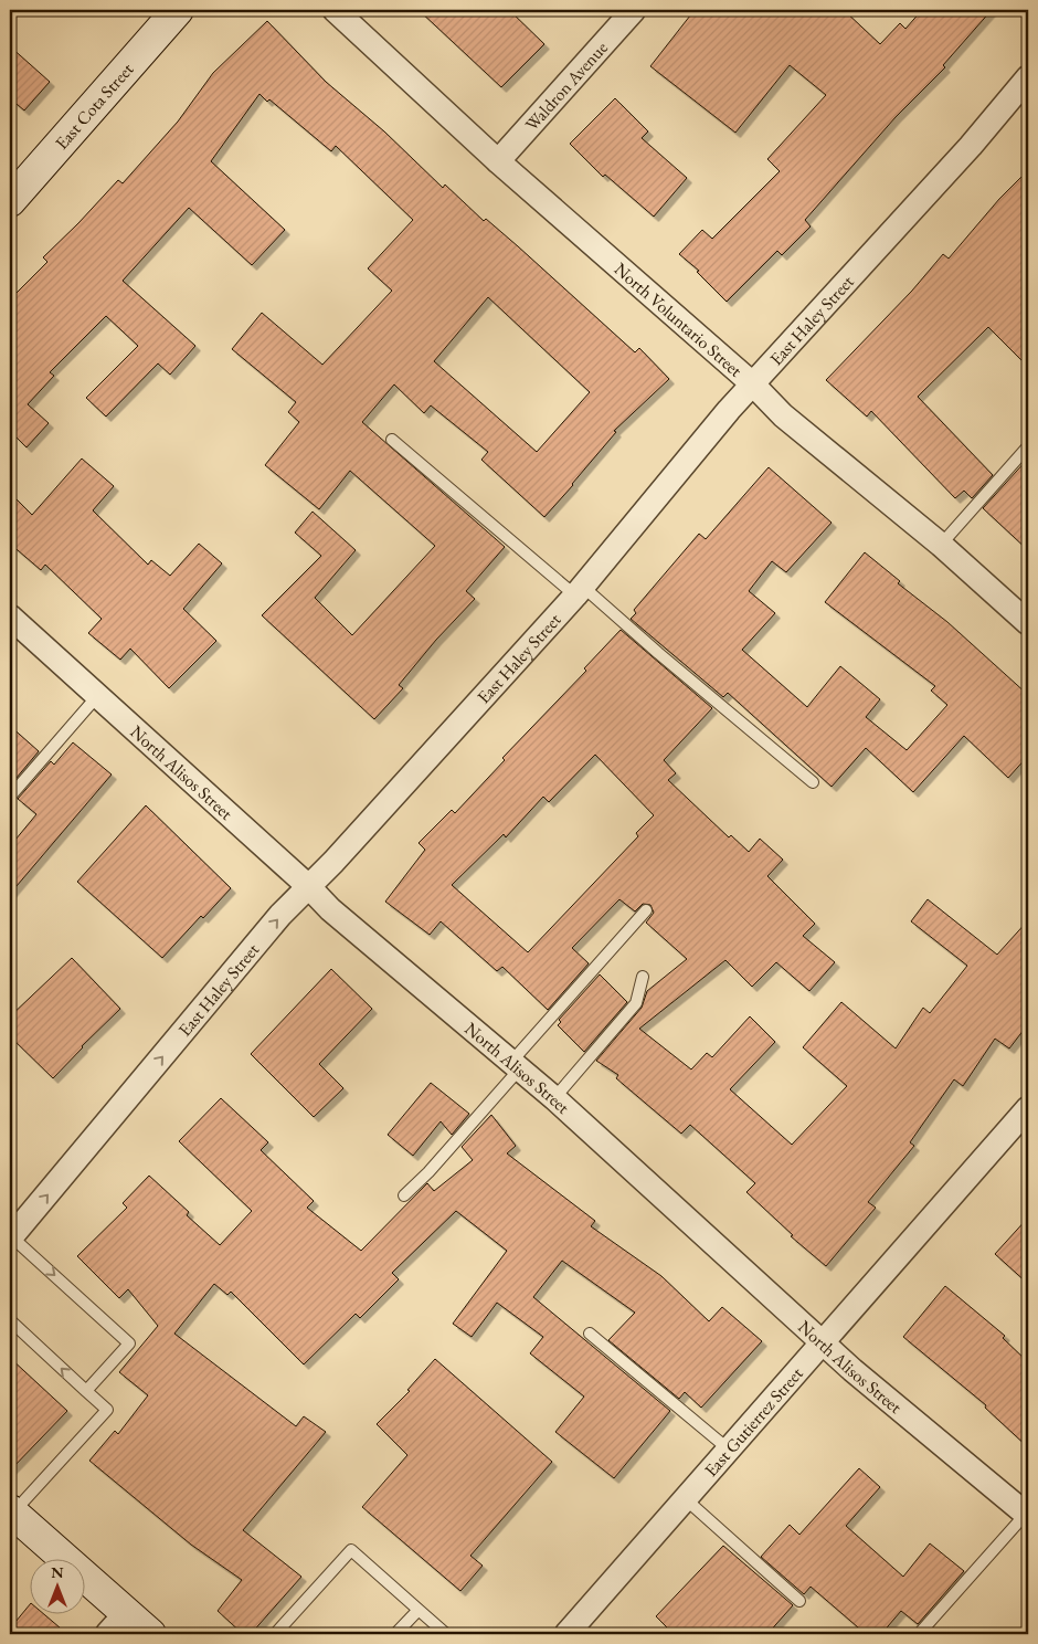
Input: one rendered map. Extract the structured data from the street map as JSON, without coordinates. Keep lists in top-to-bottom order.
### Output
{
  "streets": {
    "street": [
      "Waldron Avenue",
      "East Cota Street",
      "North Voluntario Street",
      "East Haley Street",
      "North Alisos Street",
      "East Gutierrez Street"
    ]
  },
  "crossings": [
    ["Waldron Avenue", "North Voluntario Street"],
    ["North Voluntario Street", "East Haley Street"],
    ["East Haley Street", "North Alisos Street"],
    ["North Alisos Street", "East Gutierrez Street"]
  ],
  "north": "top"
}
